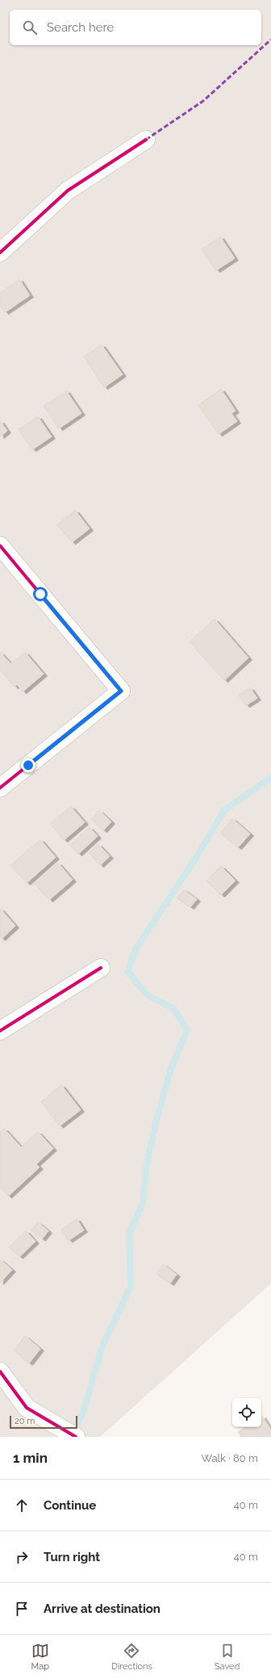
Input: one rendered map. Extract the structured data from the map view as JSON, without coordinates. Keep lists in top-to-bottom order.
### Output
{
  "scale_bar": "20 m",
  "page": {
    "search": "Search here",
    "scale": "20 m",
    "heading": ["1 min", "Walk · 80 m"],
    "list": [
      ["Continue", "40 m"],
      ["Turn right", "40 m"],
      "Arrive at destination"
    ],
    "nav": ["Map", "Directions", "Saved"]
  }
}
